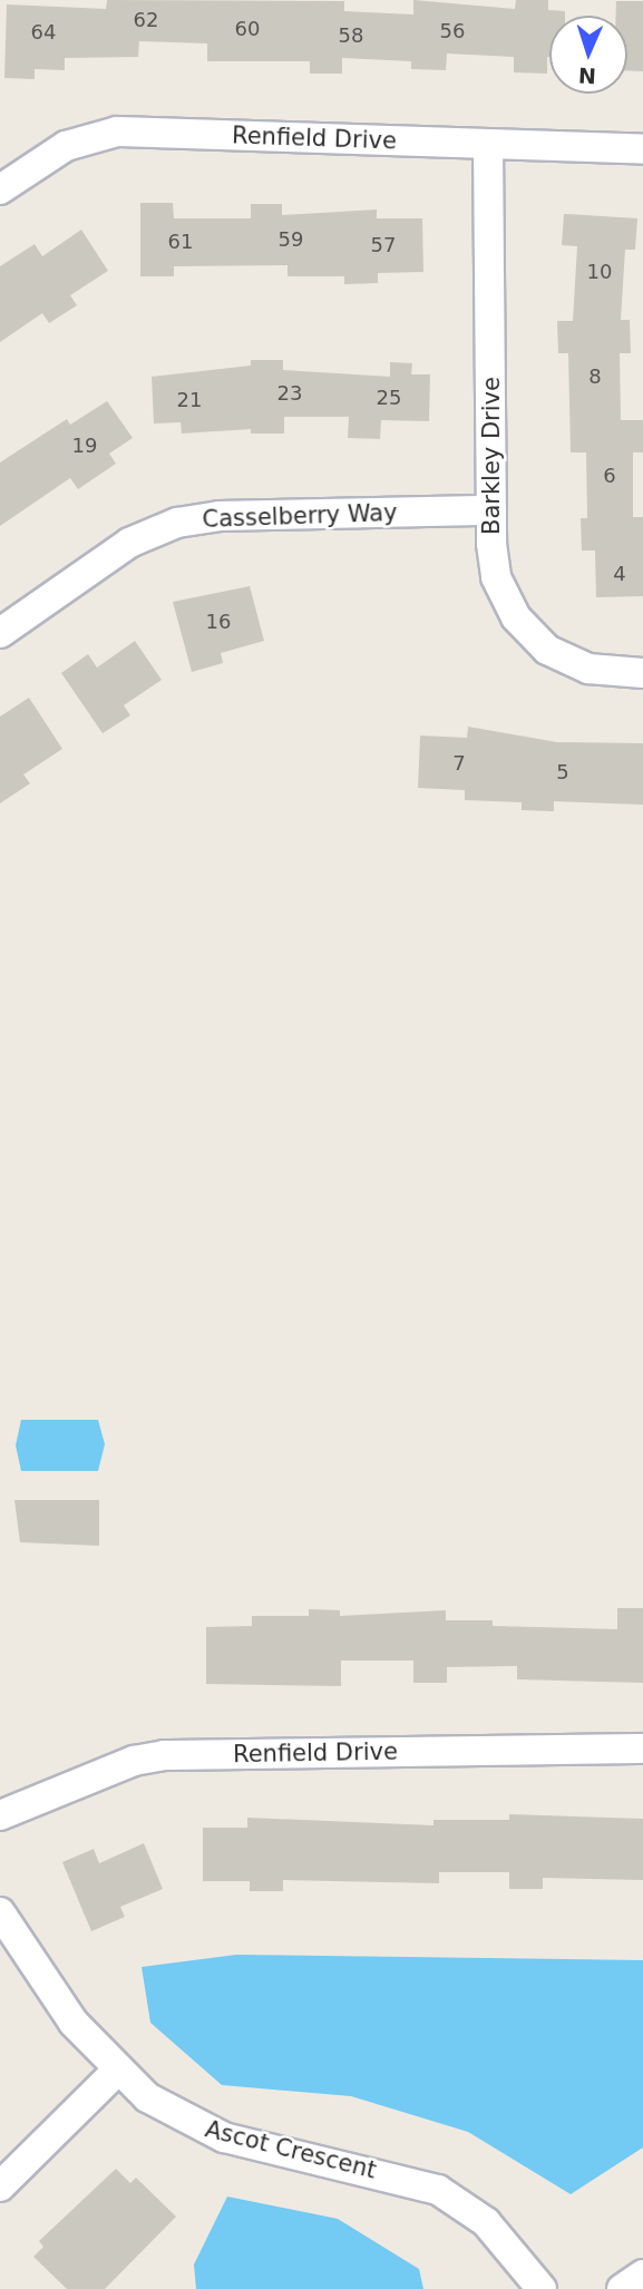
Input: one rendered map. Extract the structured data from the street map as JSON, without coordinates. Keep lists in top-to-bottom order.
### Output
{
  "streets": {
    "street": [
      "Renfield Drive",
      "Barkley Drive",
      "Casselberry Way",
      "Ascot Crescent"
    ]
  },
  "crossings": [
    ["Renfield Drive", "Barkley Drive"],
    ["Barkley Drive", "Casselberry Way"]
  ],
  "house_numbers": [
    "62",
    "60",
    "56",
    "64",
    "58",
    "59",
    "61",
    "57",
    "10",
    "8",
    "23",
    "25",
    "21",
    "19",
    "6",
    "4",
    "16",
    "7",
    "5"
  ],
  "north": "bottom"
}
